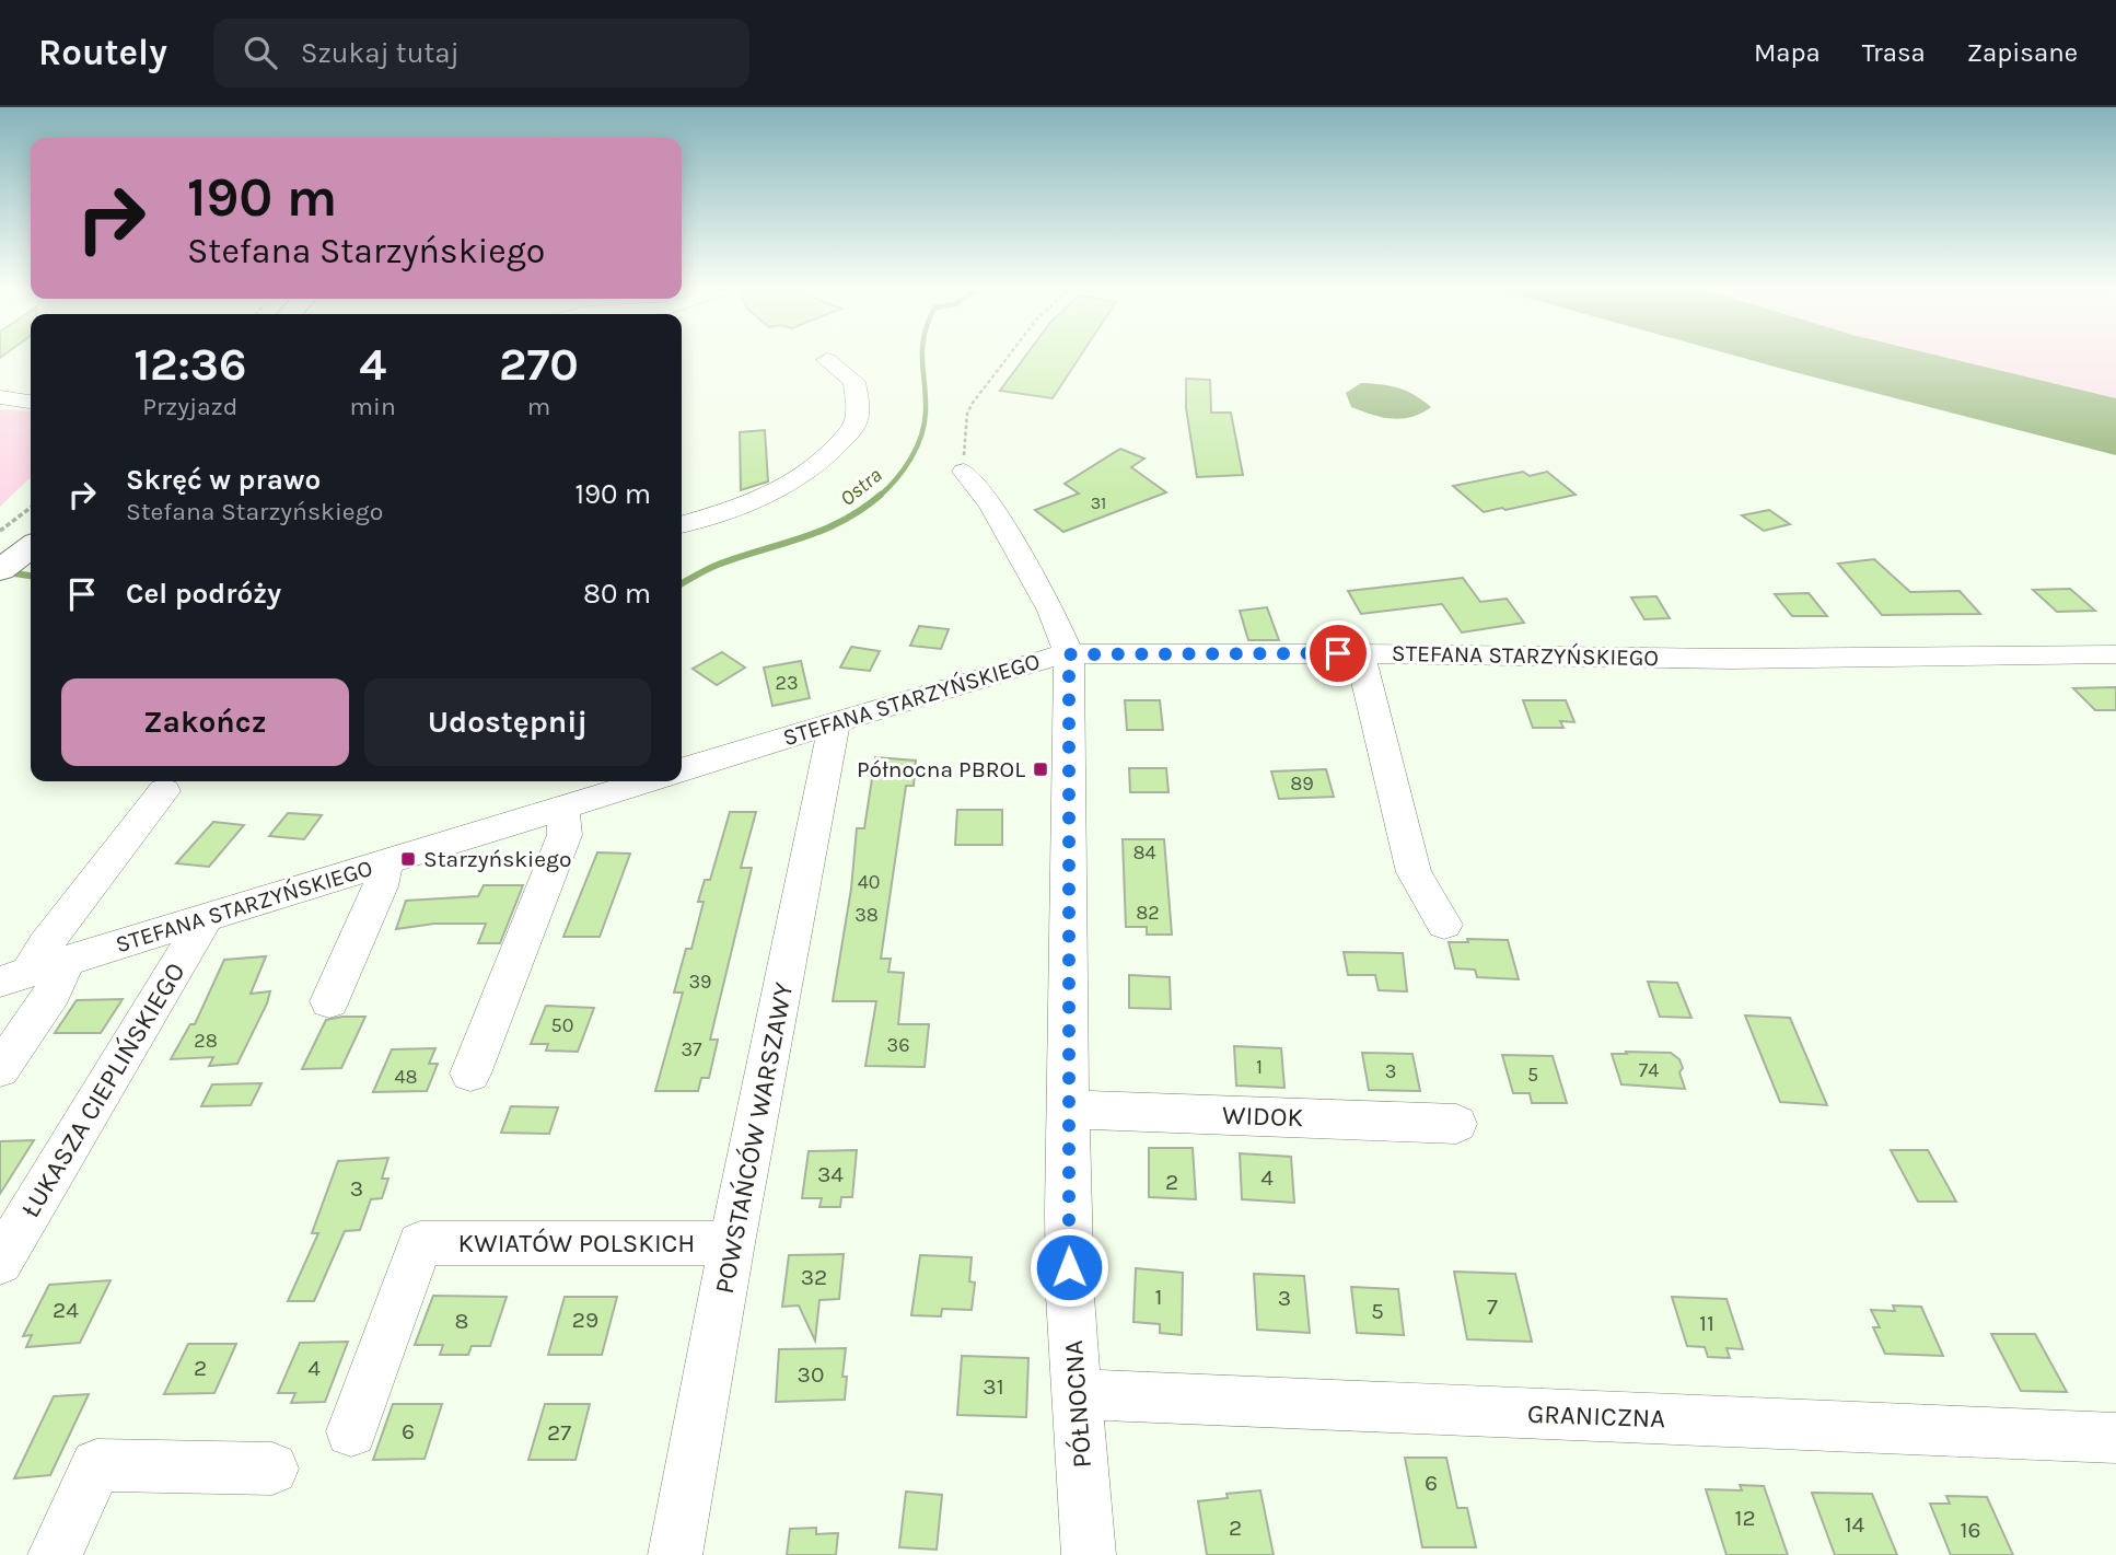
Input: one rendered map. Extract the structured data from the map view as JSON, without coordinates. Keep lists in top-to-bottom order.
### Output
{
  "streets": {
    "street": [
      "STEFANA STARZYŃSKIEGO",
      "ŁUKASZA CIEPLIŃSKIEGO",
      "WIDOK",
      "POWSTAŃCÓW WARSZAWY",
      "KWIATÓW POLSKICH",
      "PÓŁNOCNA",
      "GRANICZNA"
    ]
  },
  "crossings": [
    ["STEFANA STARZYŃSKIEGO", "ŁUKASZA CIEPLIŃSKIEGO"],
    ["STEFANA STARZYŃSKIEGO", "POWSTAŃCÓW WARSZAWY"],
    ["STEFANA STARZYŃSKIEGO", "PÓŁNOCNA"],
    ["WIDOK", "PÓŁNOCNA"],
    ["POWSTAŃCÓW WARSZAWY", "KWIATÓW POLSKICH"],
    ["PÓŁNOCNA", "GRANICZNA"]
  ],
  "water": ["Ostra"],
  "places": {
    "transit": ["Północna PBROL", "Starzyńskiego"]
  },
  "house_numbers": [
    "31",
    "23",
    "89",
    "84",
    "40",
    "82",
    "38",
    "39",
    "50",
    "28",
    "36",
    "37",
    "1",
    "74",
    "3",
    "5",
    "48",
    "34",
    "4",
    "2",
    "3",
    "32",
    "1",
    "3",
    "7",
    "24",
    "5",
    "29",
    "8",
    "11",
    "2",
    "4",
    "30",
    "31",
    "6",
    "27",
    "6",
    "12",
    "14",
    "2",
    "16"
  ],
  "page": {
    "header": "Routely",
    "search": "Szukaj tutaj",
    "nav": ["Mapa", "Trasa", "Zapisane"],
    "turn": ["190 m", "Stefana Starzyńskiego"],
    "eta": [
      "12:36",
      "Przyjazd",
      "4",
      "min",
      "270",
      "m"
    ],
    "list": [
      {
        "name": "Skręć w prawo",
        "note": "Stefana Starzyńskiego",
        "value": "190 m"
      },
      {
        "name": "Cel podróży",
        "value": "80 m"
      }
    ],
    "buttons": ["Zakończ", "Udostępnij"]
  }
}
